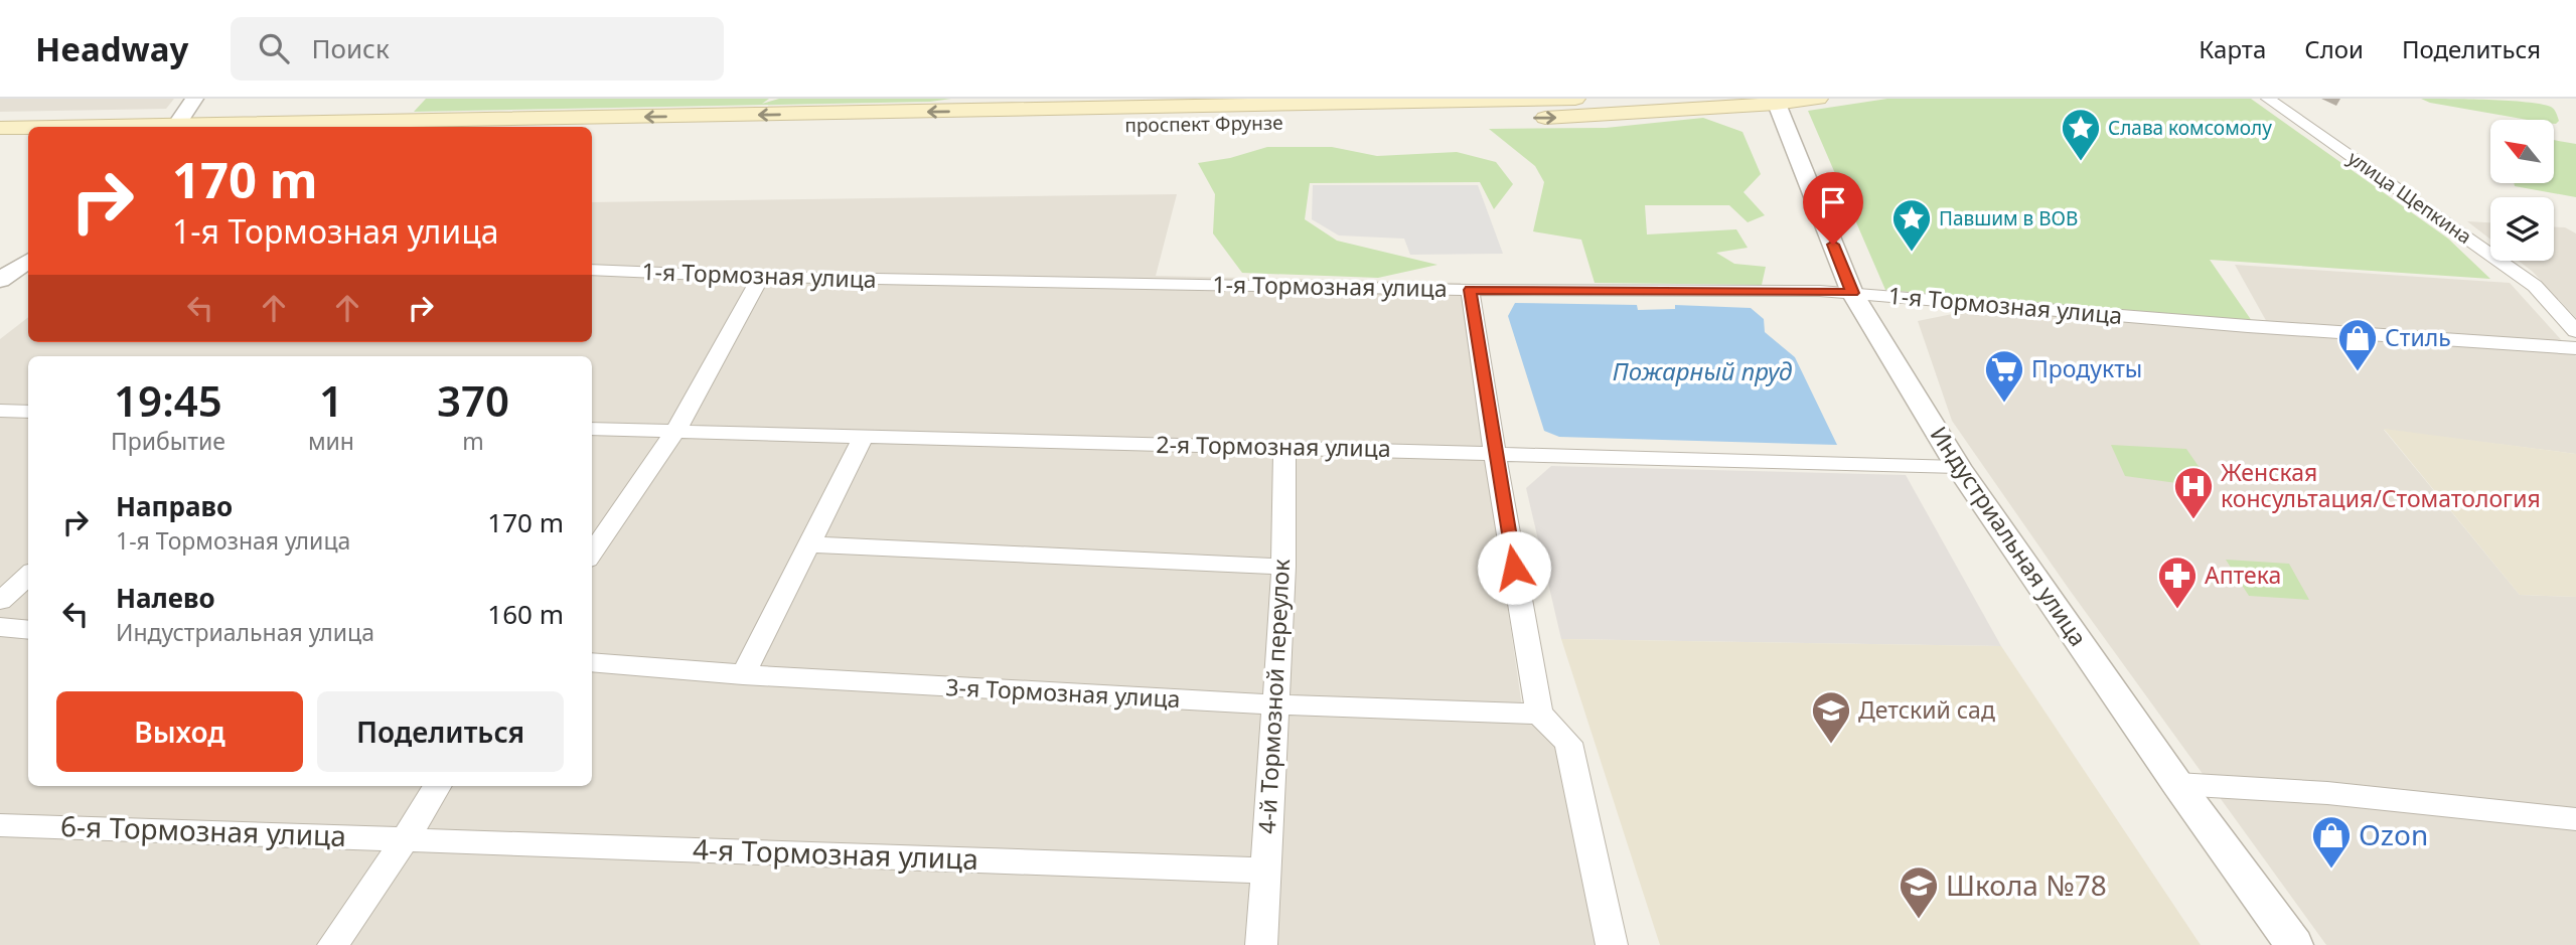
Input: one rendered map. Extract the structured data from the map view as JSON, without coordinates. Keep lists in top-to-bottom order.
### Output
{
  "streets": {
    "main road": ["проспект Фрунзе"],
    "street": [
      "улица Щепкина",
      "1-я Тормозная улица",
      "2-я Тормозная улица",
      "Индустриальная улица",
      "3-я Тормозная улица",
      "4-й Тормозной переулок",
      "6-я Тормозная улица",
      "4-я Тормозная улица"
    ]
  },
  "crossings": [
    ["проспект Фрунзе", "Индустриальная улица"],
    ["1-я Тормозная улица", "Индустриальная улица"],
    ["2-я Тормозная улица", "Индустриальная улица"],
    ["2-я Тормозная улица", "4-й Тормозной переулок"],
    ["3-я Тормозная улица", "4-й Тормозной переулок"],
    ["4-й Тормозной переулок", "4-я Тормозная улица"],
    ["6-я Тормозная улица", "4-я Тормозная улица"]
  ],
  "water": ["Пожарный пруд"],
  "places": {
    "place": ["Слава комсомолу", "Павшим в ВОВ"],
    "shop": ["Стиль", "Ozon"],
    "supermarket": ["Продукты"],
    "hospital": ["Женская консультация/Стоматология"],
    "pharmacy": ["Аптека"],
    "school or university": ["Детский сад", "Школа №78"]
  },
  "north": "top left",
  "page": {
    "header": "Headway",
    "search": "Поиск",
    "nav": ["Карта", "Слои", "Поделиться"],
    "turn": ["170 m", "1-я Тормозная улица"],
    "eta": [
      "19:45",
      "Прибытие",
      "1",
      "мин",
      "370",
      "m"
    ],
    "list": [
      {
        "name": "Направо",
        "note": "1-я Тормозная улица",
        "value": "170 m"
      },
      {
        "name": "Налево",
        "note": "Индустриальная улица",
        "value": "160 m"
      }
    ],
    "buttons": ["Выход", "Поделиться"]
  }
}
